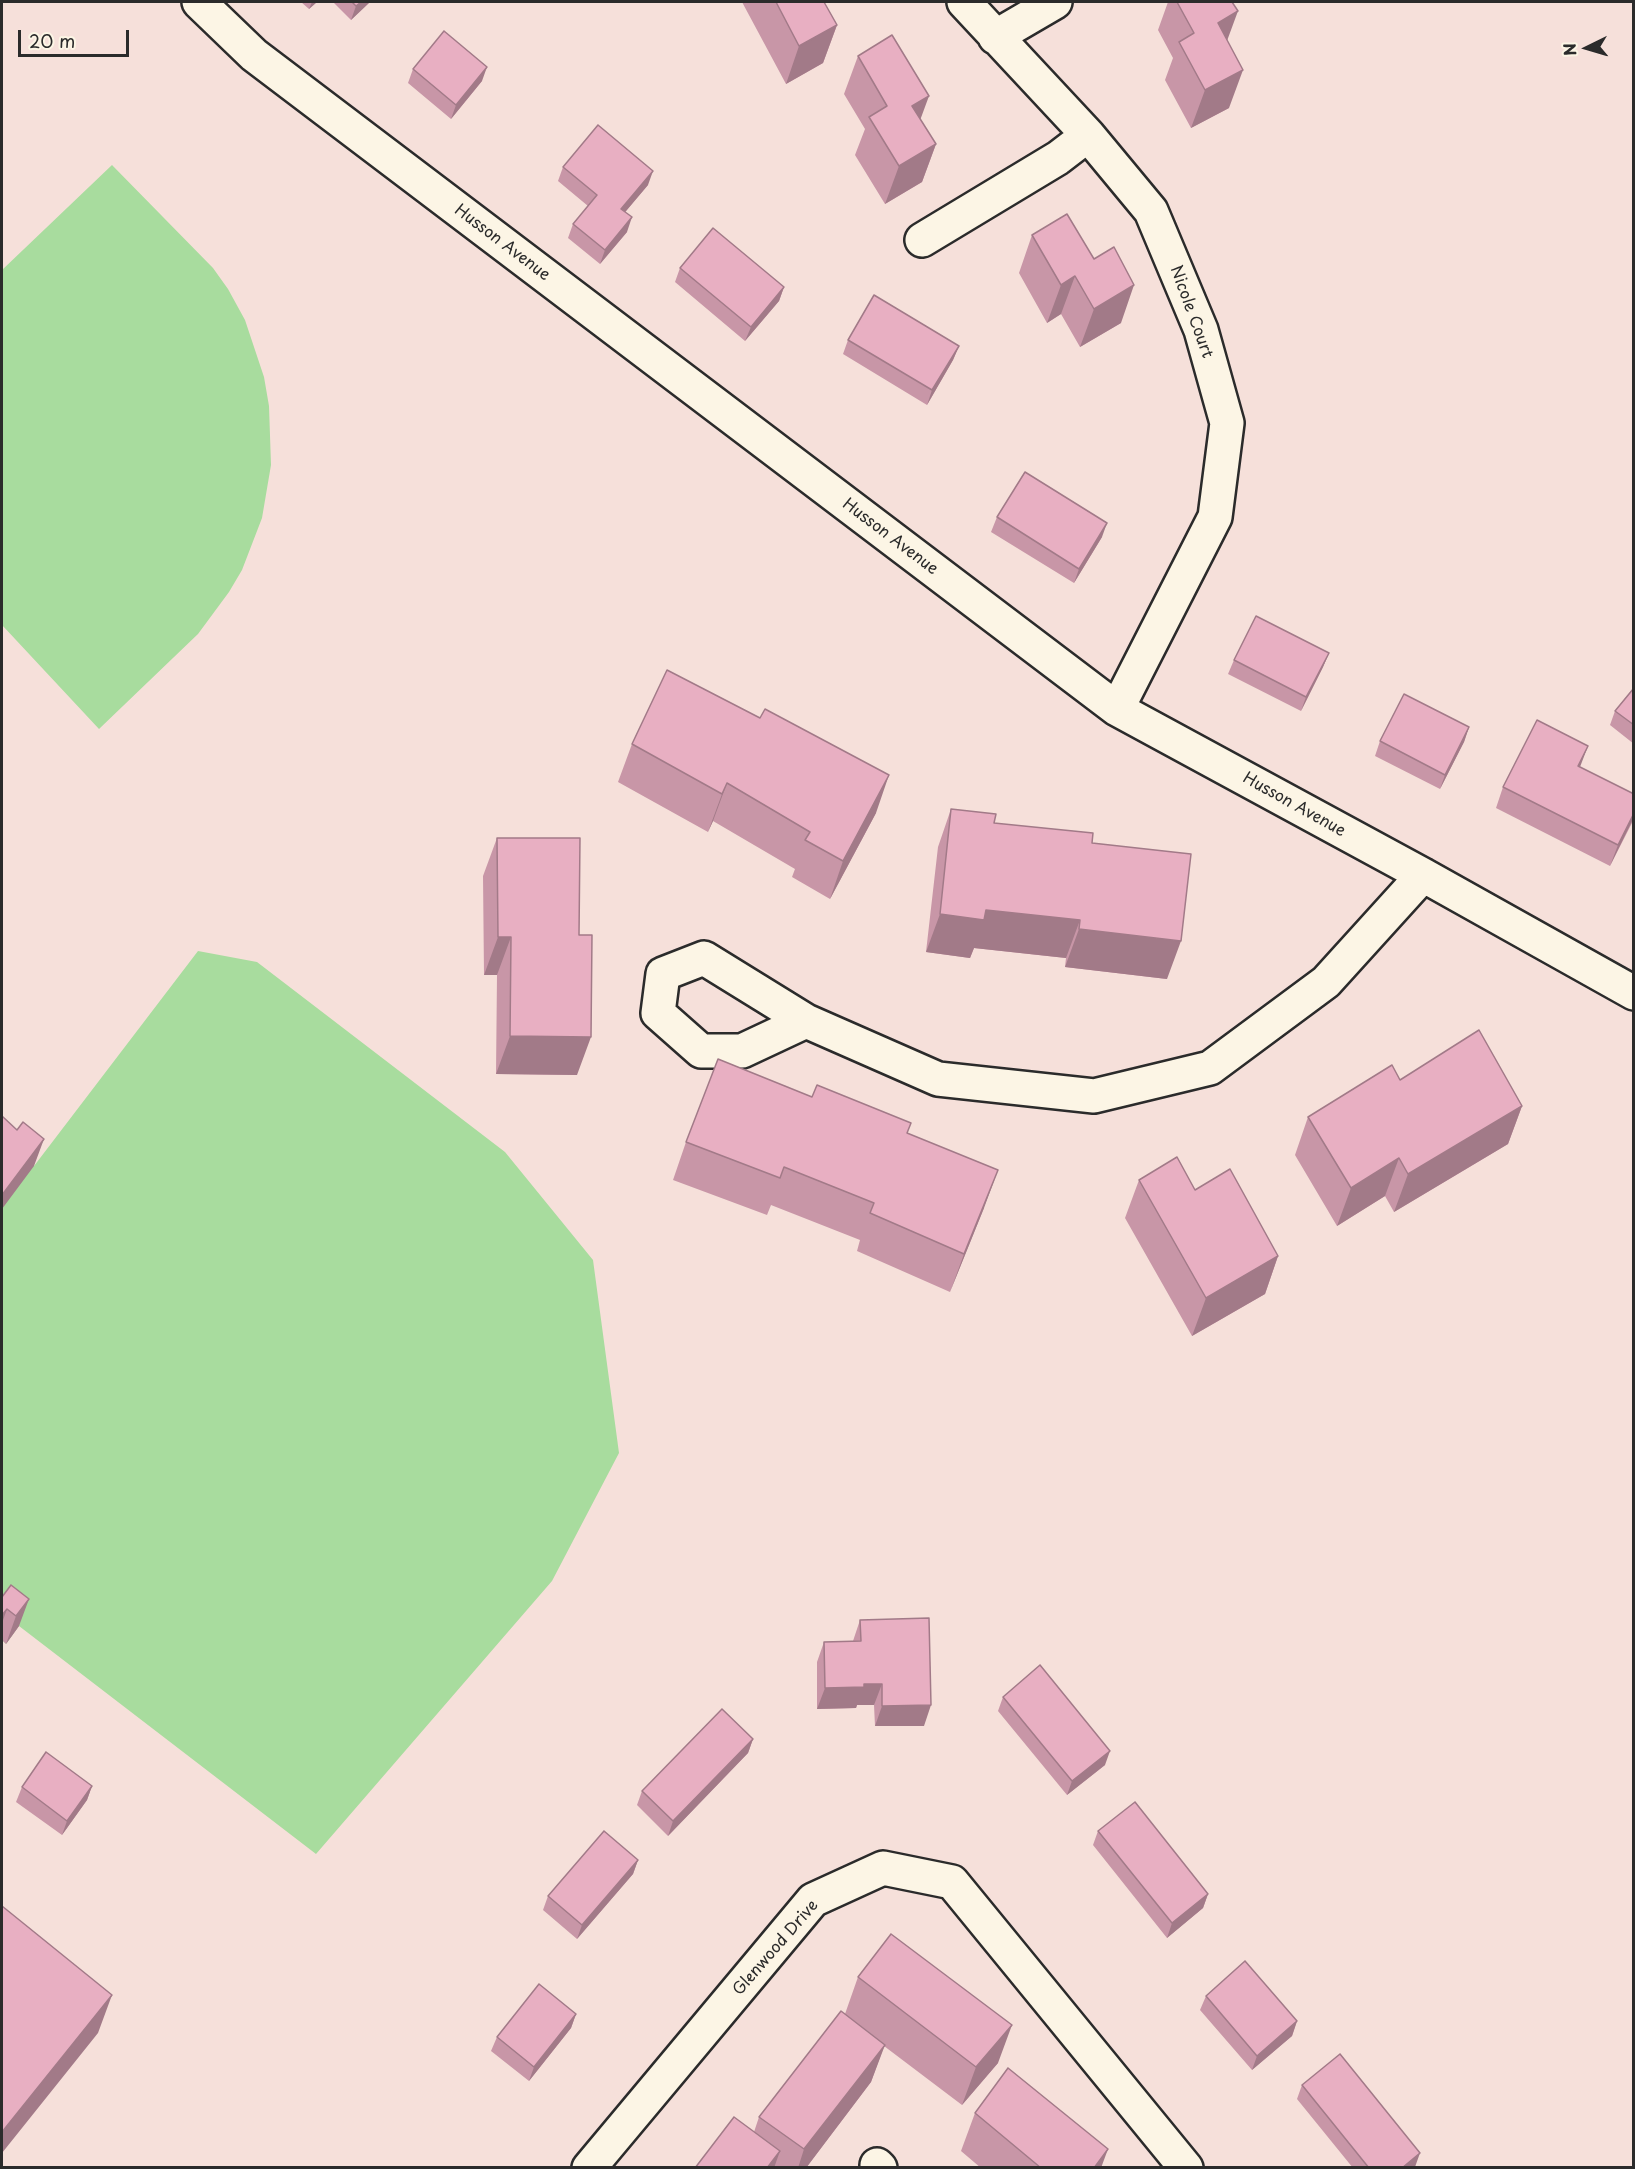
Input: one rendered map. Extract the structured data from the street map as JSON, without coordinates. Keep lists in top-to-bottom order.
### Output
{
  "streets": {
    "street": ["Husson Avenue", "Nicole Court", "Glenwood Drive"]
  },
  "crossings": [
    ["Husson Avenue", "Nicole Court"]
  ],
  "scale_bar": "20 m",
  "north": "left"
}
